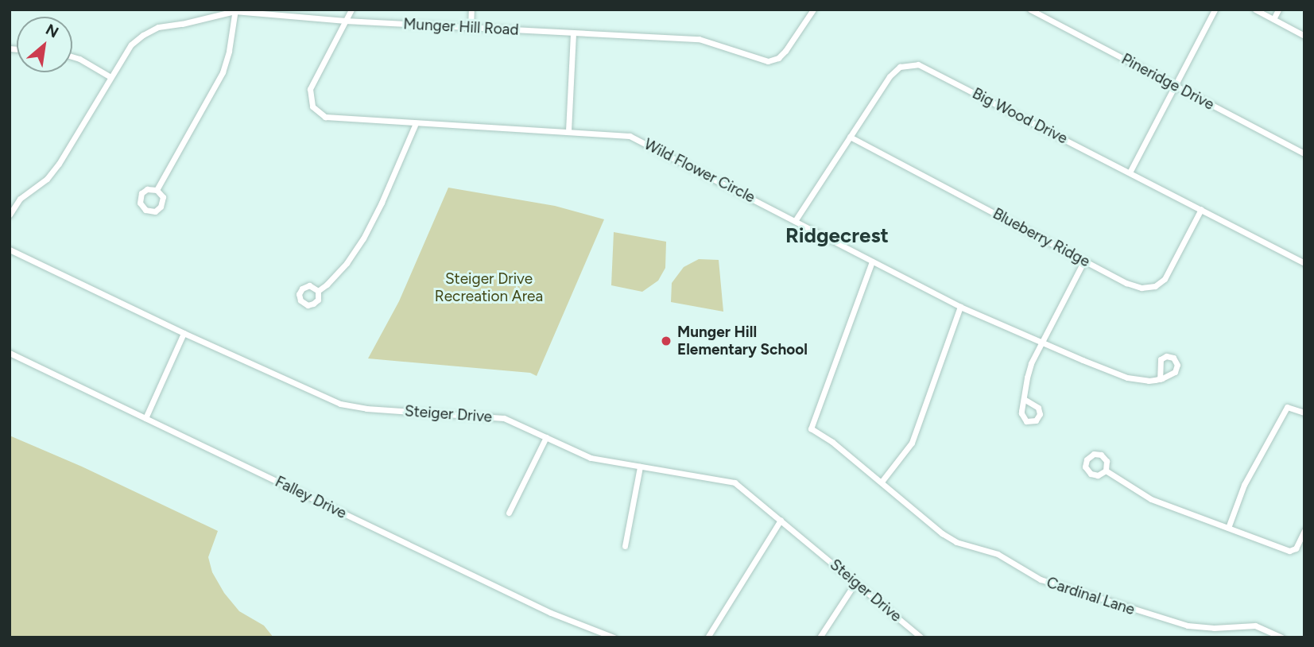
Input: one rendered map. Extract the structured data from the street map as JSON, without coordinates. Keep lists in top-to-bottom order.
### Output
{
  "streets": {
    "street": [
      "Munger Hill Road",
      "Pineridge Drive",
      "Big Wood Drive",
      "Wild Flower Circle",
      "Blueberry Ridge",
      "Steiger Drive",
      "Falley Drive",
      "Cardinal Lane"
    ]
  },
  "crossings": [
    ["Munger Hill Road", "Wild Flower Circle"],
    ["Big Wood Drive", "Wild Flower Circle"],
    ["Big Wood Drive", "Blueberry Ridge"],
    ["Wild Flower Circle", "Cardinal Lane"]
  ],
  "districts": ["Ridgecrest"],
  "parks": ["Steiger Drive Recreation Area"],
  "places": ["Munger Hill Elementary School"],
  "north": "top right"
}
